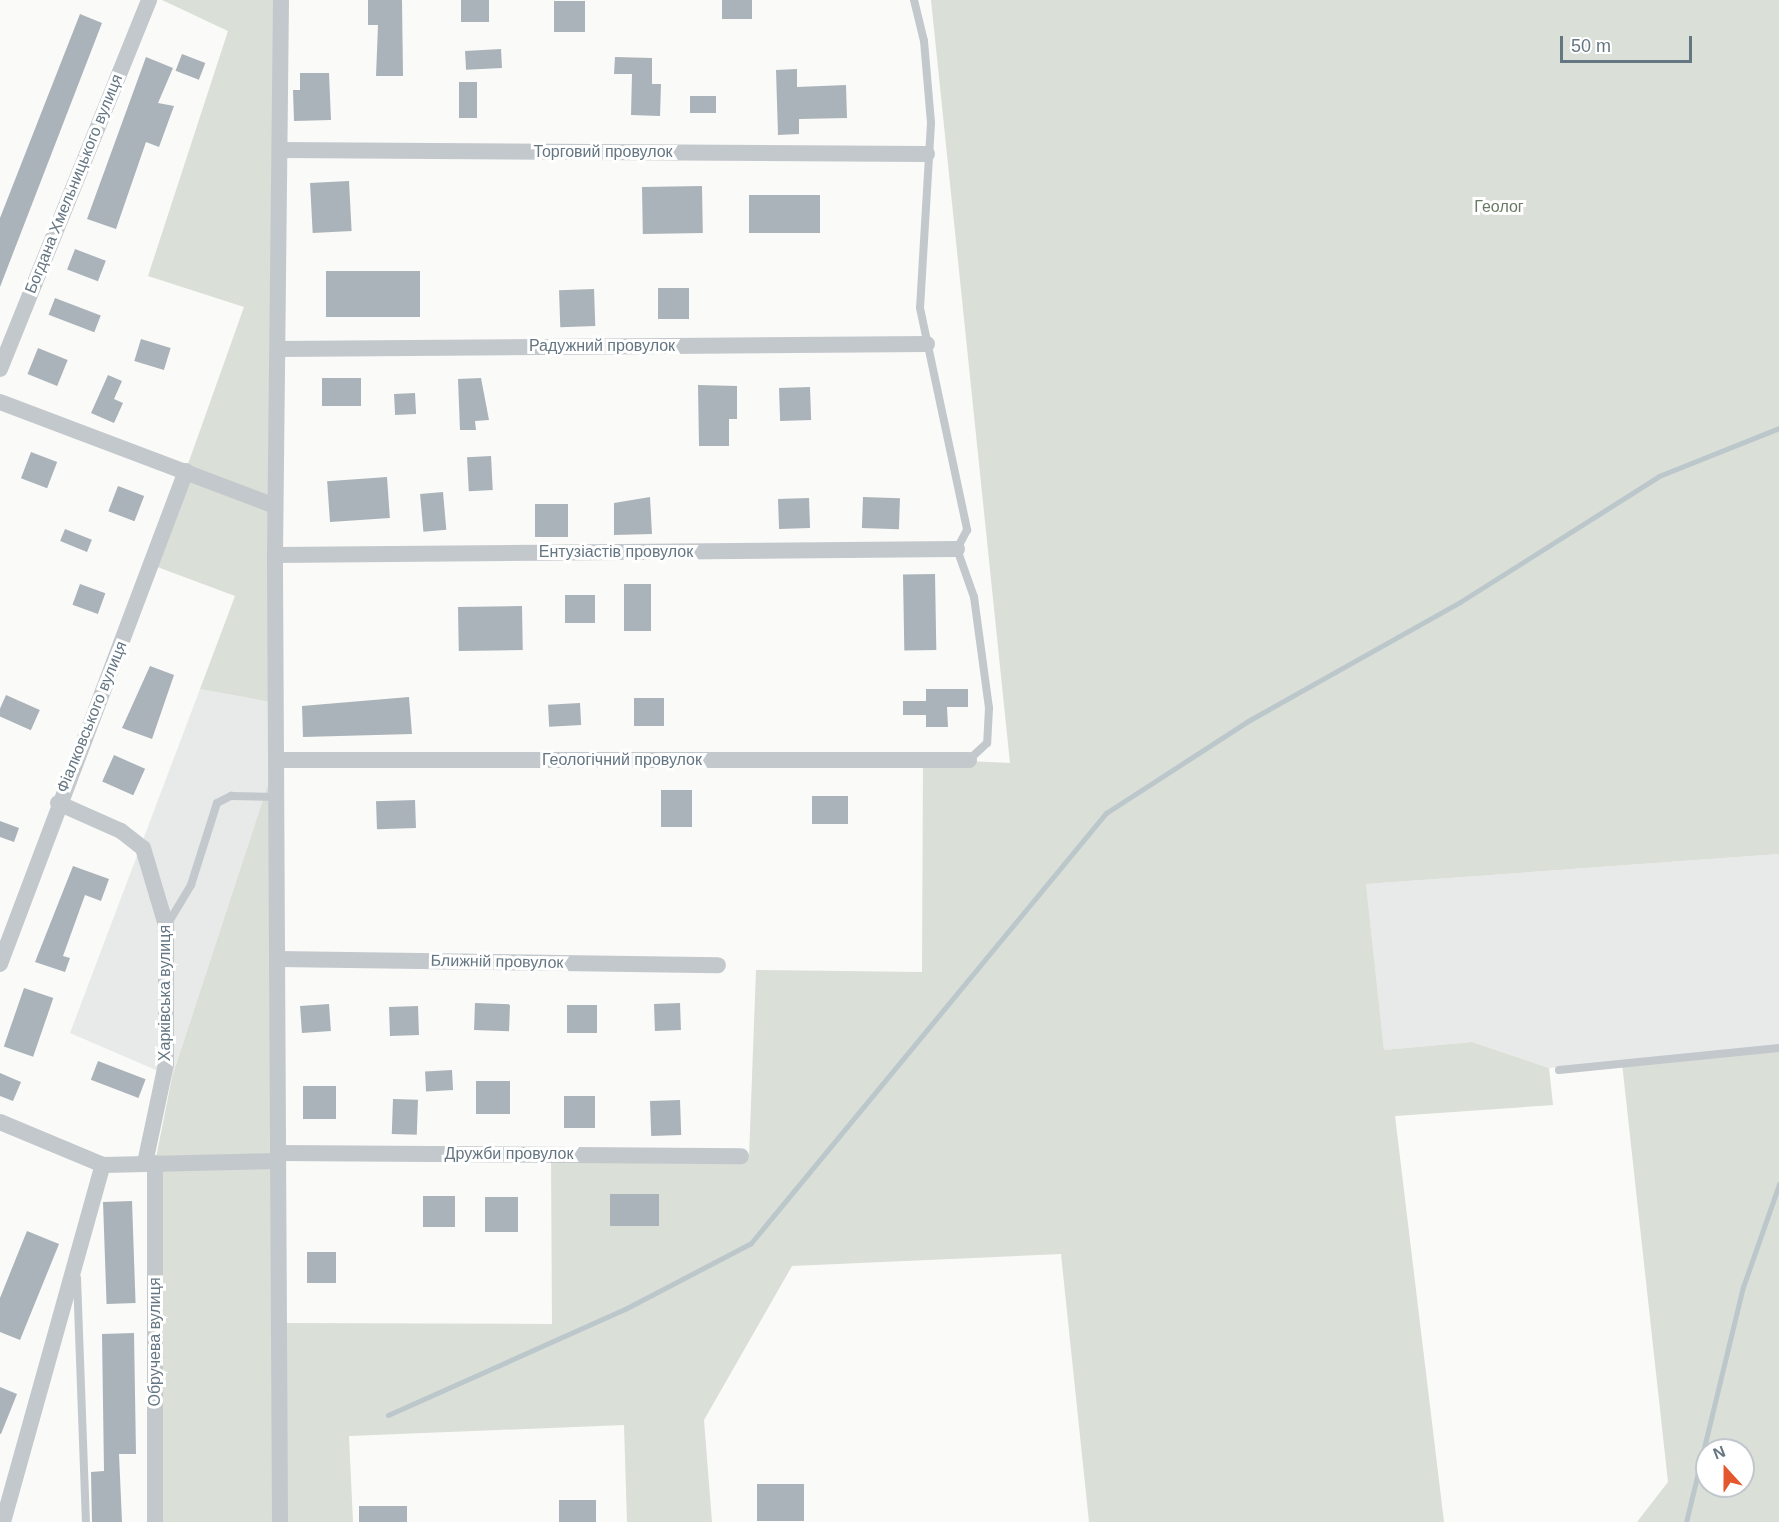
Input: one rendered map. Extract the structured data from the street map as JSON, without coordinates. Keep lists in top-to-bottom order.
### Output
{
  "streets": {
    "street": [
      "Торговий провулок",
      "Богдана Хмельницького вулиця",
      "Радужний провулок",
      "Ентузіастів провулок",
      "Фіалковського вулиця",
      "Геологічний провулок",
      "Ближній провулок",
      "Харківська вулиця",
      "Дружби провулок",
      "Обручева вулиця"
    ]
  },
  "crossings": [
    ["Фіалковського вулиця", "Харківська вулиця"],
    ["Харківська вулиця", "Дружби провулок"],
    ["Харківська вулиця", "Обручева вулиця"],
    ["Дружби провулок", "Обручева вулиця"]
  ],
  "parks": ["Геолог"],
  "scale_bar": "50 m",
  "north": "top"
}
